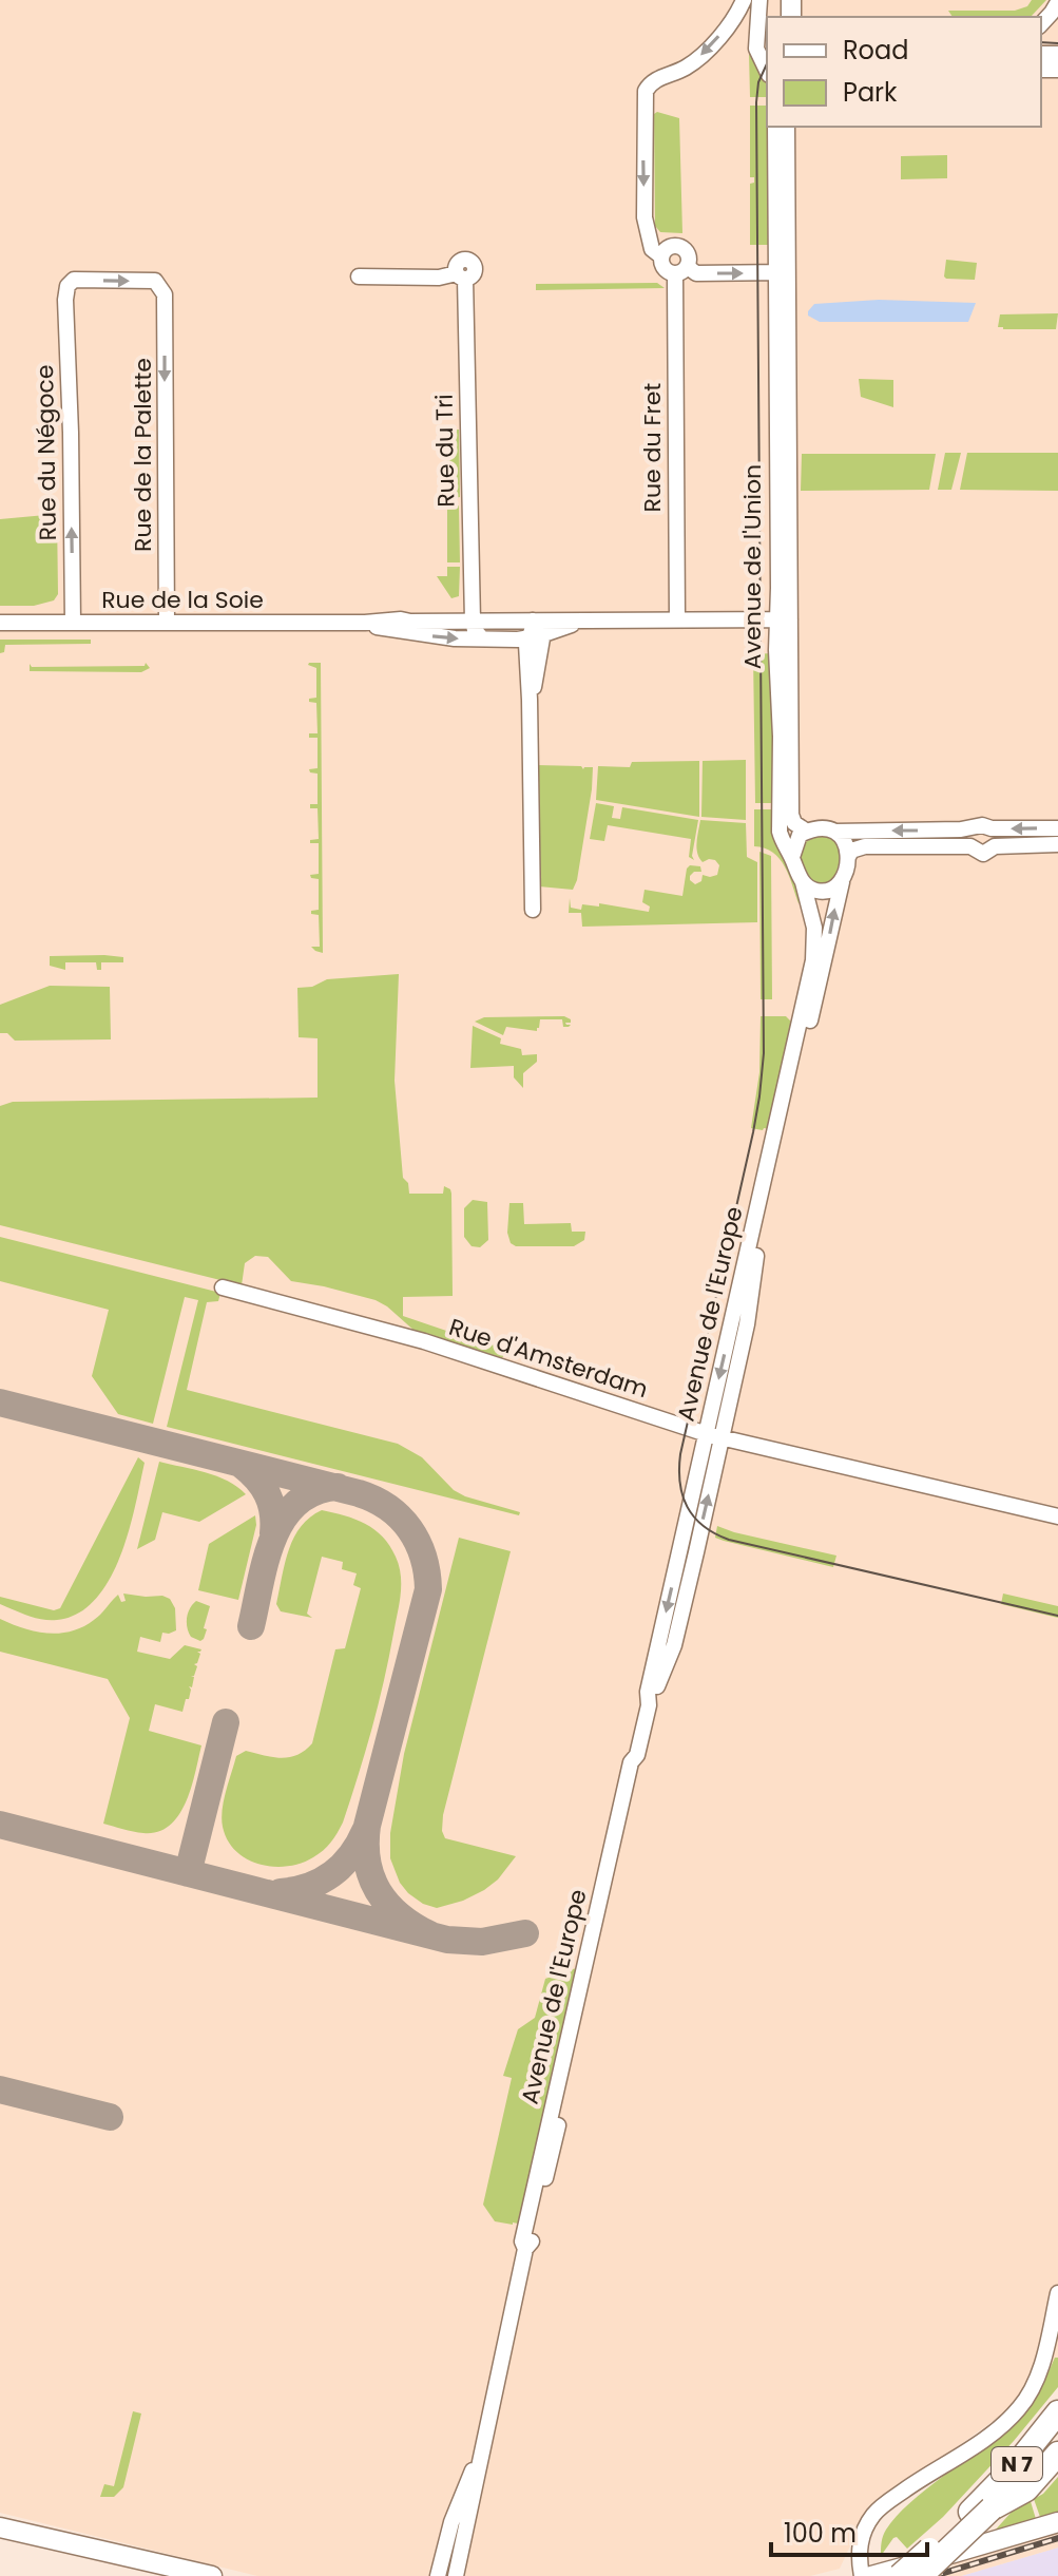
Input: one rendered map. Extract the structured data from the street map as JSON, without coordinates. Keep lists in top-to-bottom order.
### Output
{
  "streets": {
    "highway": ["N 7"],
    "street": [
      "Rue du Fret",
      "Rue du Tri",
      "Rue du Négoce",
      "Rue de la Palette",
      "Avenue de l'Union",
      "Rue de la Soie",
      "Avenue de l'Europe",
      "Rue d'Amsterdam"
    ]
  },
  "crossings": [
    ["Rue du Fret", "Rue de la Soie"],
    ["Rue du Tri", "Rue de la Soie"],
    ["Rue du Négoce", "Rue de la Palette"],
    ["Rue du Négoce", "Rue de la Soie"],
    ["Rue de la Palette", "Rue de la Soie"],
    ["Avenue de l'Union", "Rue de la Soie"],
    ["Avenue de l'Union", "Avenue de l'Europe"],
    ["Avenue de l'Europe", "Rue d'Amsterdam"]
  ],
  "one_way": ["Rue de la Palette"],
  "legend": ["Road", "Park"],
  "scale_bar": "100 m"
}
